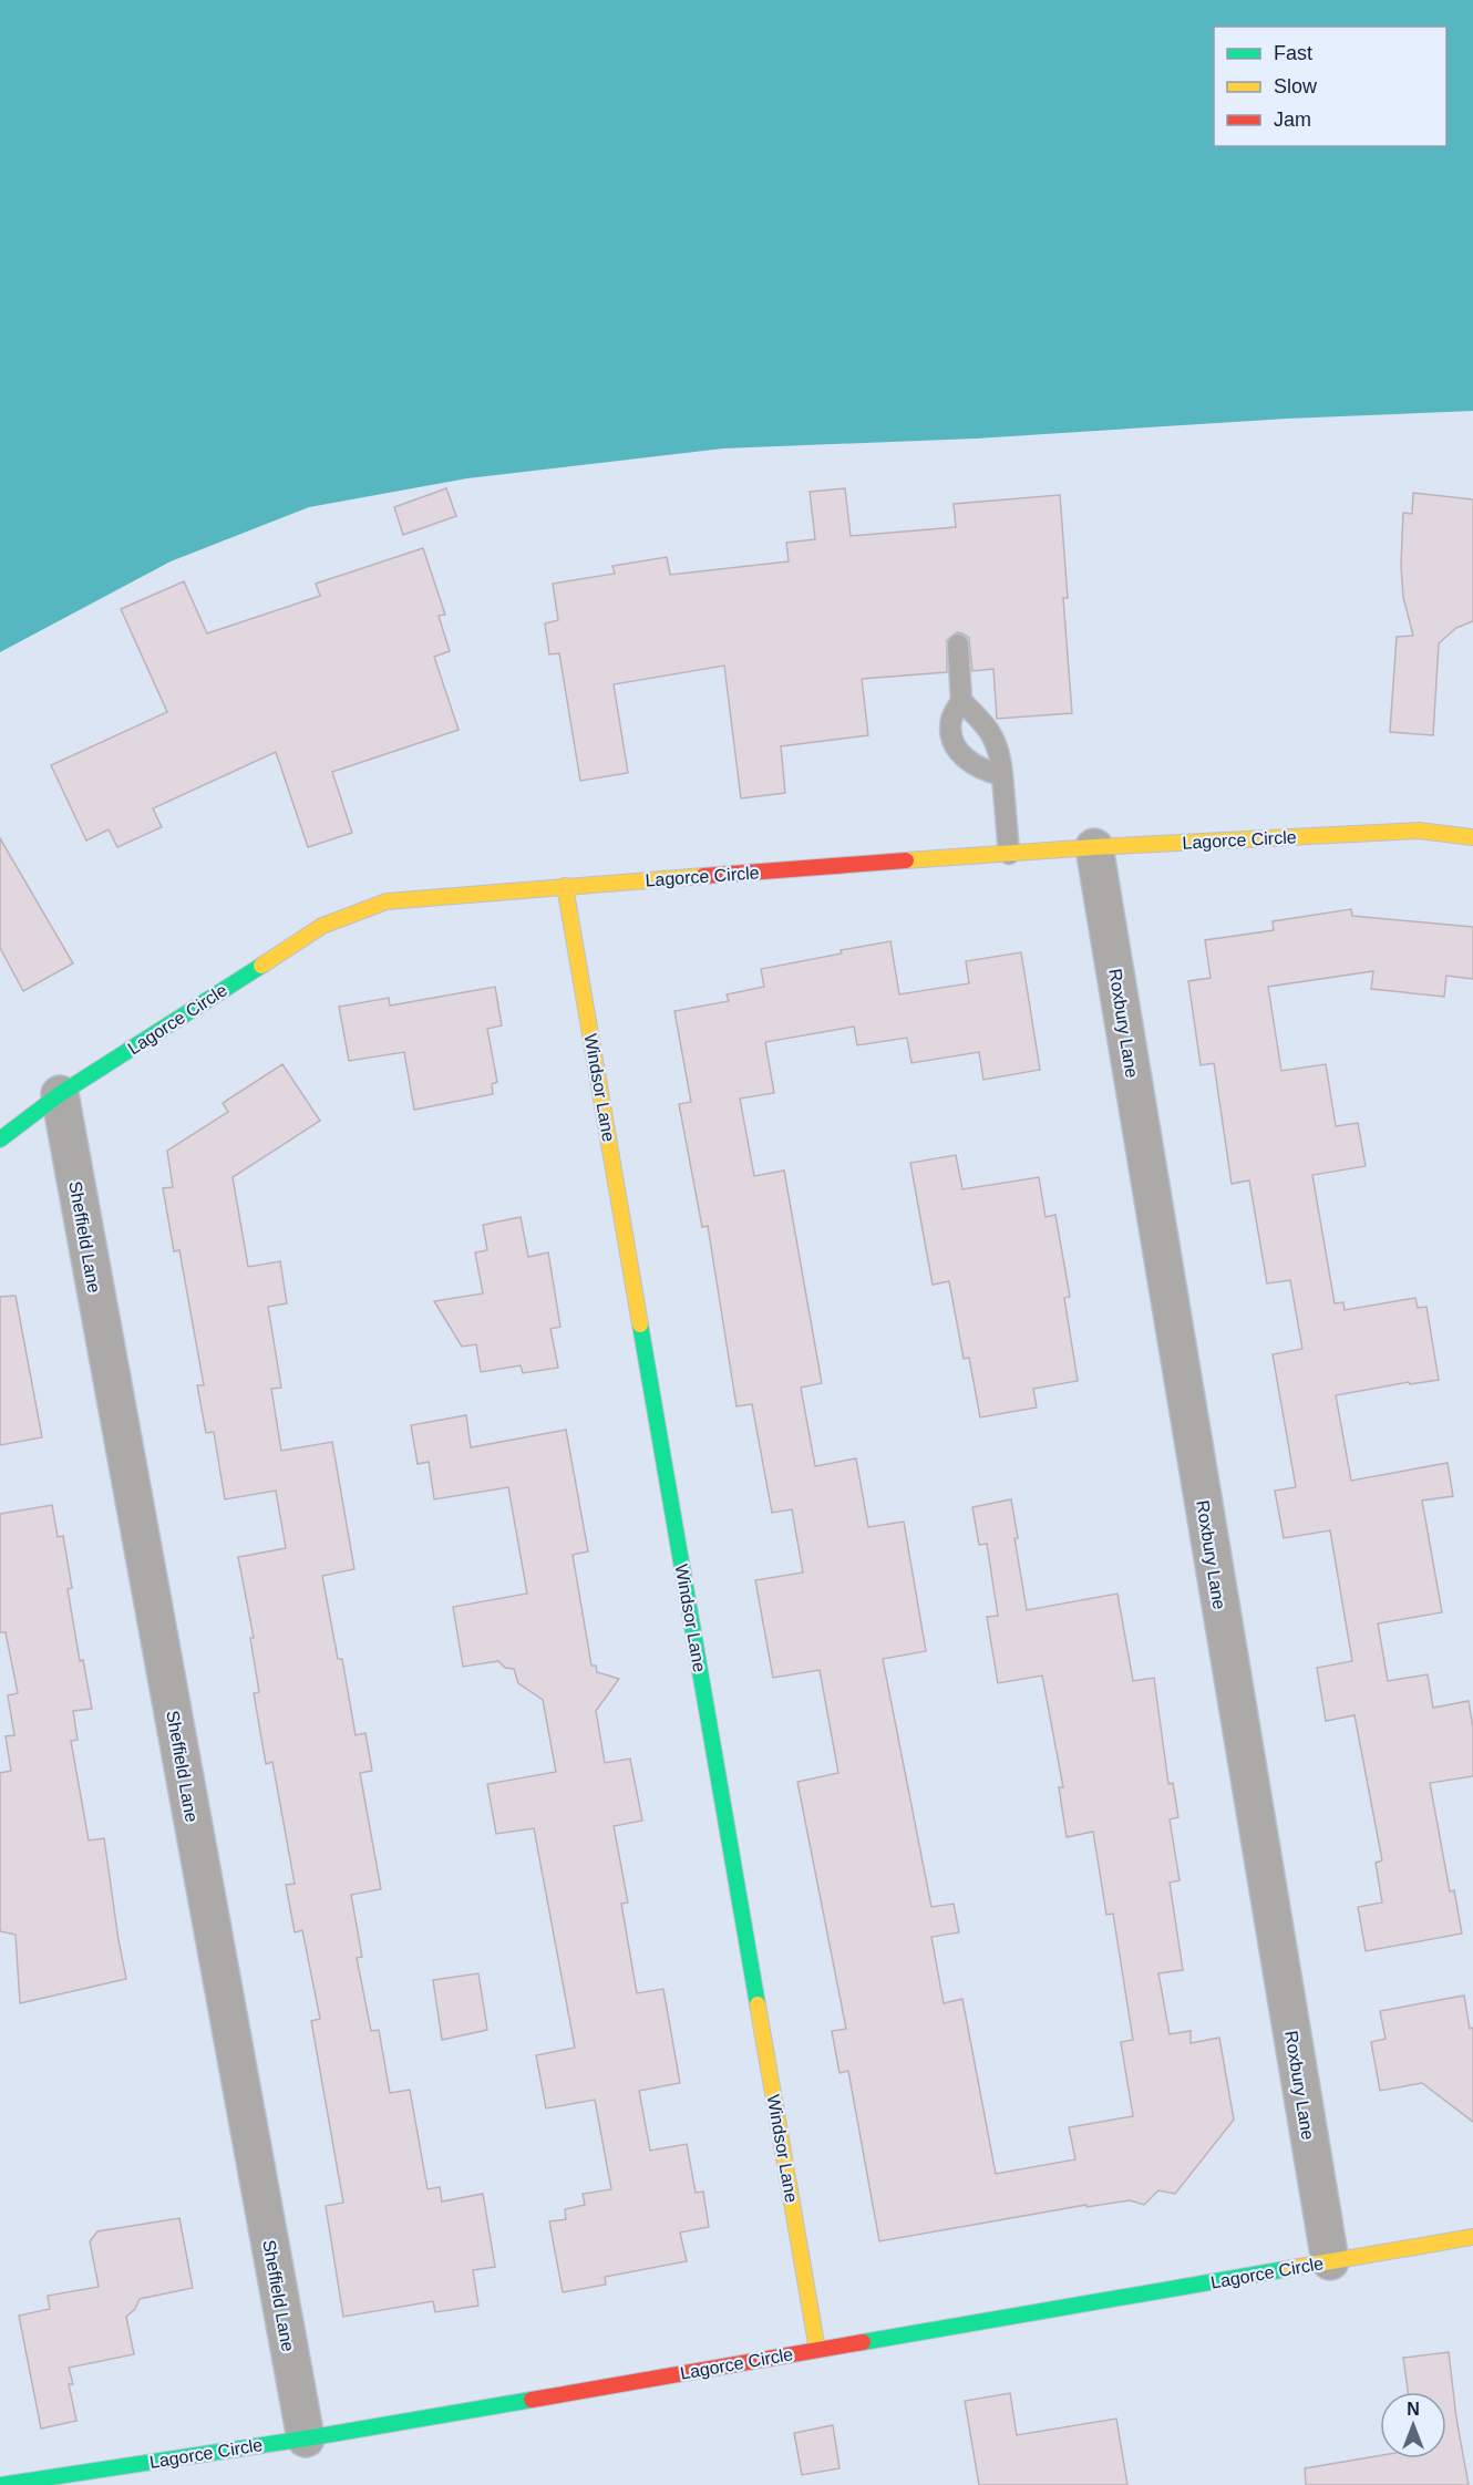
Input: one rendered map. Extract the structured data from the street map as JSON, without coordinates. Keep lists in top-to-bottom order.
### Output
{
  "streets": {
    "street": [
      "Lagorce Circle",
      "Roxbury Lane",
      "Windsor Lane",
      "Sheffield Lane"
    ]
  },
  "crossings": [
    ["Lagorce Circle", "Roxbury Lane"],
    ["Lagorce Circle", "Windsor Lane"],
    ["Lagorce Circle", "Sheffield Lane"]
  ],
  "legend": ["Fast", "Slow", "Jam"],
  "north": "top"
}
